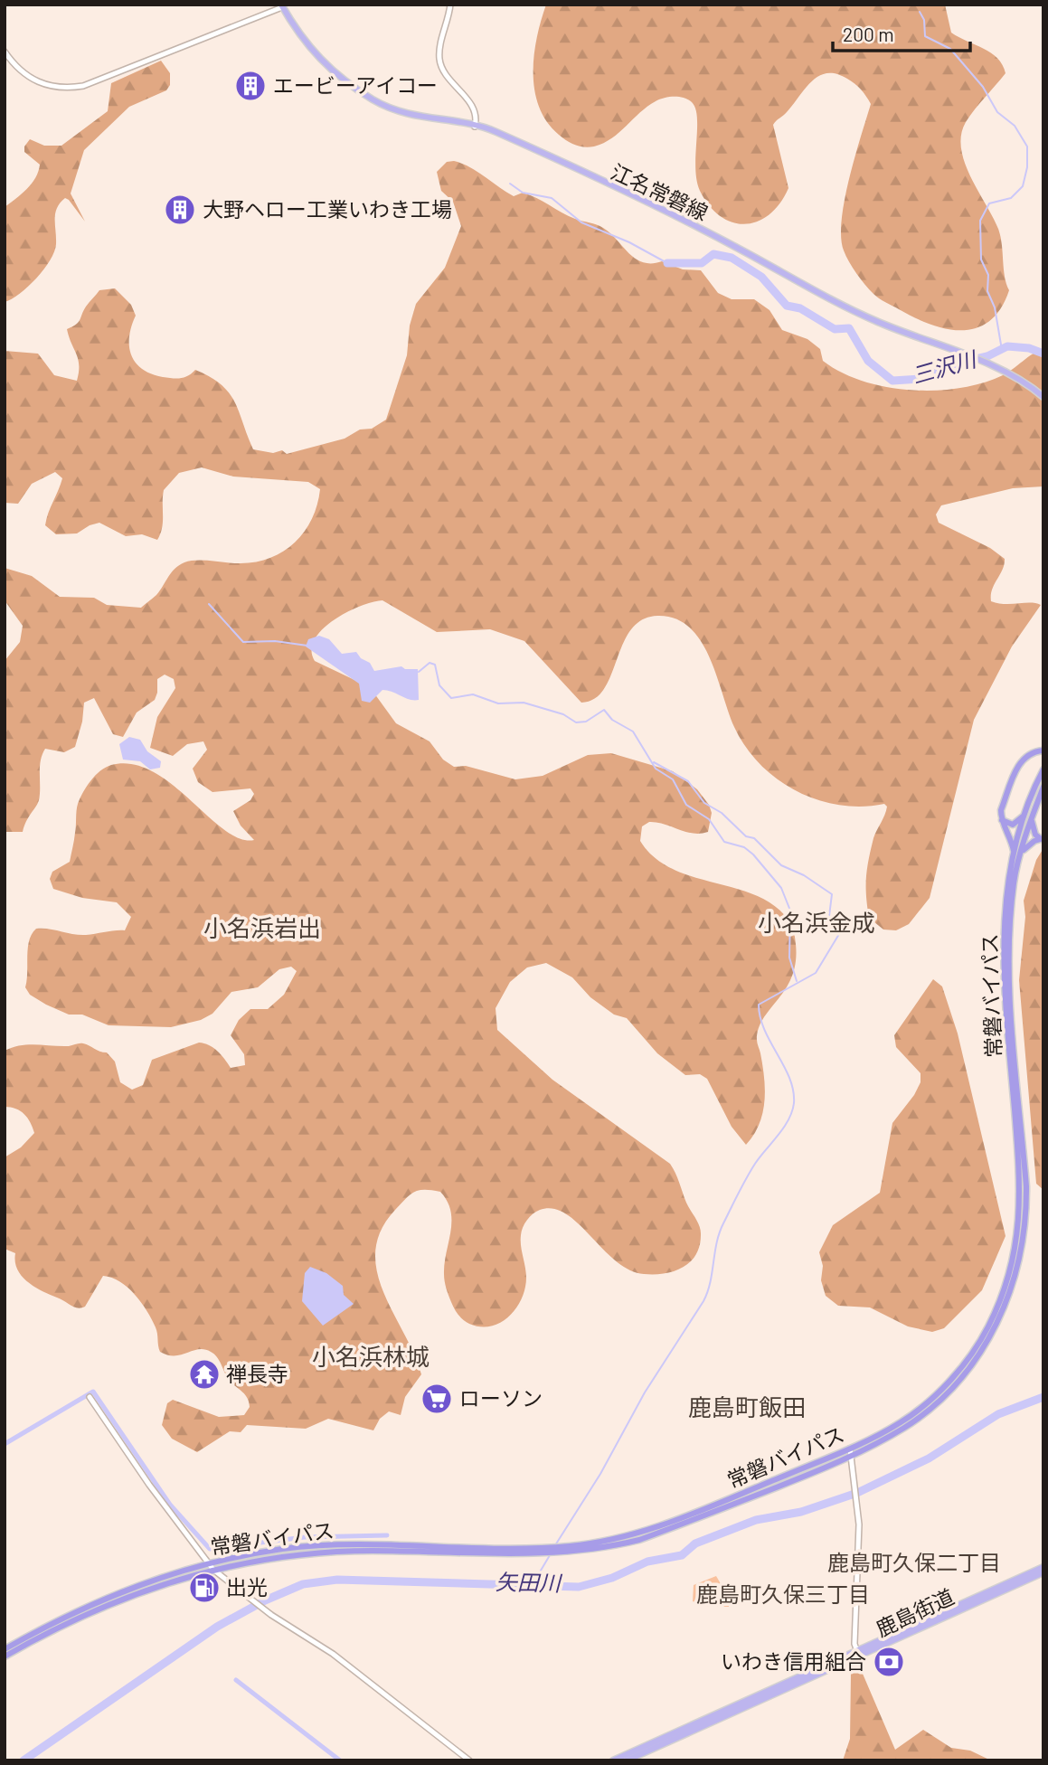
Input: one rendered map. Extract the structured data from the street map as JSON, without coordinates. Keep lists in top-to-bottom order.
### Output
{
  "streets": {
    "highway": ["常磐バイパス"],
    "main road": ["江名常磐線", "鹿島街道"]
  },
  "districts": [
    "小名浜金成",
    "小名浜岩出",
    "小名浜林城",
    "鹿島町飯田",
    "鹿島町久保二丁目",
    "鹿島町久保三丁目"
  ],
  "water": ["三沢川", "矢田川"],
  "places": {
    "building": ["エービーアイコー", "大野ヘロー工業いわき工場"],
    "temple": ["禅長寺"],
    "supermarket": ["ローソン"],
    "fuel station": ["出光"],
    "bank": ["いわき信用組合"]
  },
  "scale_bar": "200 m"
}
